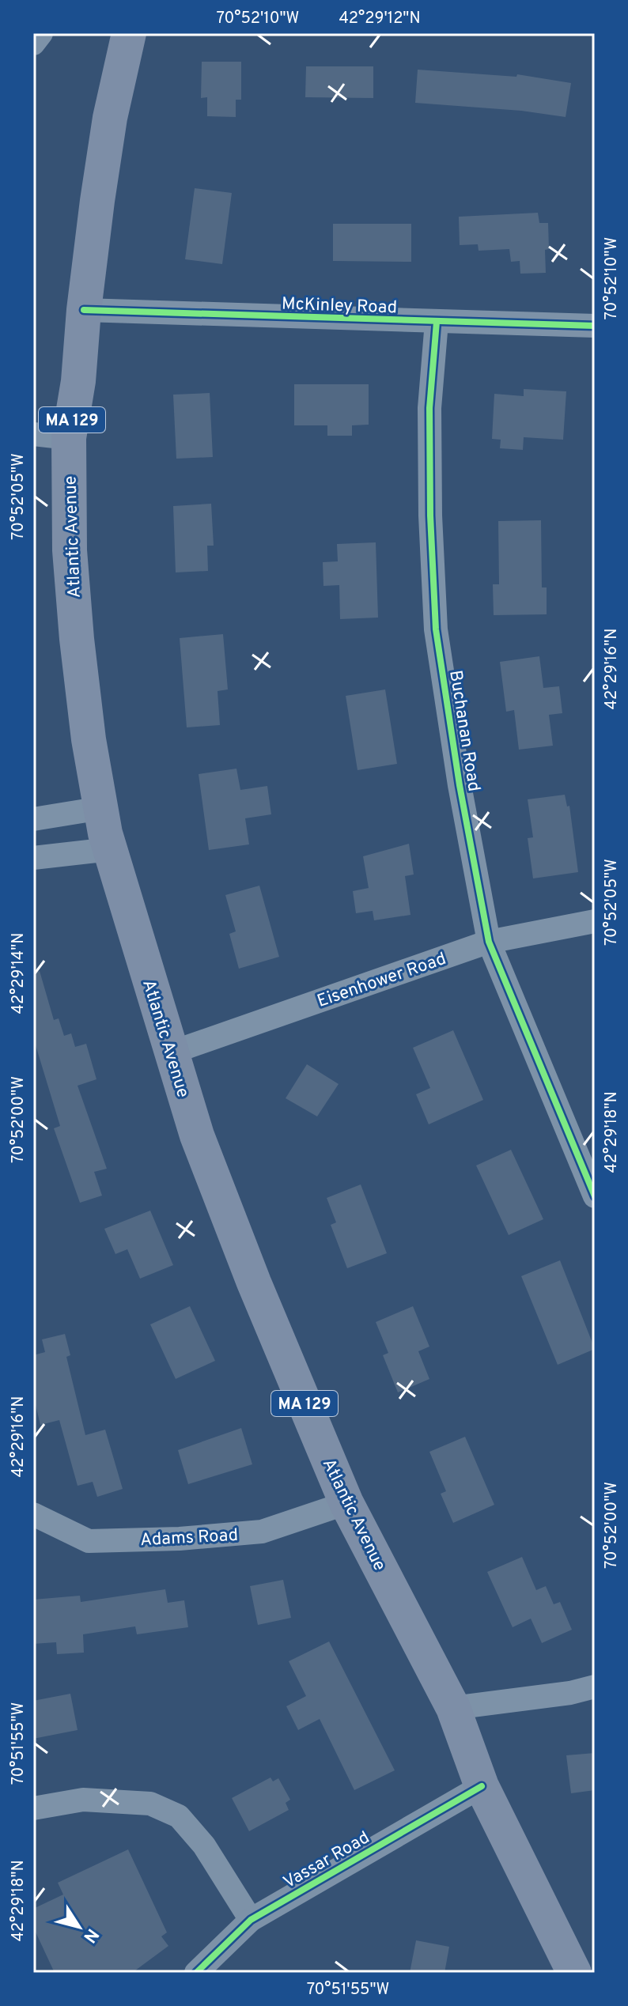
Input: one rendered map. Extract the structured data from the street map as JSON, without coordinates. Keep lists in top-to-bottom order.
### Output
{
  "streets": {
    "main road": ["MA 129", "Atlantic Avenue"],
    "street": [
      "McKinley Road",
      "Buchanan Road",
      "Eisenhower Road",
      "Adams Road",
      "Vassar Road"
    ]
  },
  "crossings": [
    ["McKinley Road", "Atlantic Avenue"],
    ["McKinley Road", "Buchanan Road"],
    ["Atlantic Avenue", "Eisenhower Road"],
    ["Atlantic Avenue", "Adams Road"],
    ["Atlantic Avenue", "Vassar Road"],
    ["Buchanan Road", "Eisenhower Road"]
  ],
  "north": "bottom right",
  "coordinates": [
    "70°52'10\"W",
    "42°29'12\"N",
    "70°52'05\"W",
    "42°29'16\"N",
    "42°29'14\"N",
    "70°52'00\"W",
    "42°29'18\"N",
    "70°51'55\"W"
  ]
}
